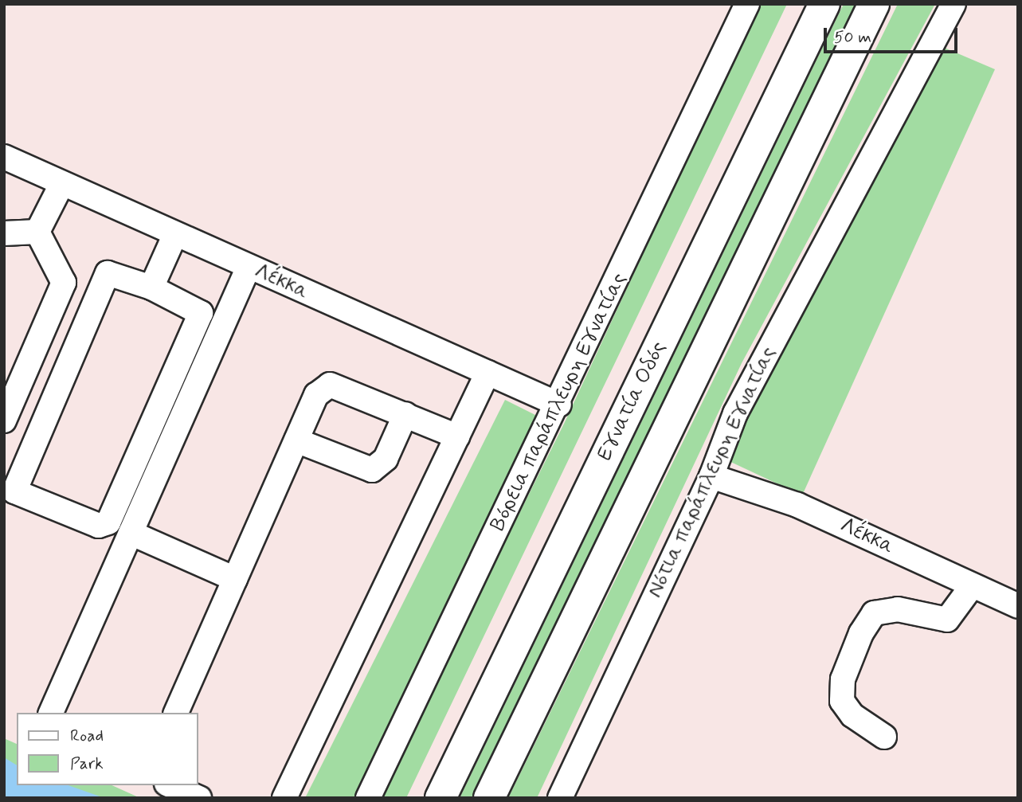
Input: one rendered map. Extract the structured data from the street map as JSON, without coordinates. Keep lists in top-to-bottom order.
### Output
{
  "streets": {
    "highway": ["Εγνατία Οδός"],
    "street": ["Λέκκα", "Βόρεια παράπλευρη Εγνατίας", "Νότια παράπλευρη Εγνατίας"]
  },
  "crossings": [
    ["Λέκκα", "Βόρεια παράπλευρη Εγνατίας"],
    ["Λέκκα", "Νότια παράπλευρη Εγνατίας"]
  ],
  "legend": ["Road", "Park"],
  "scale_bar": "50 m"
}
